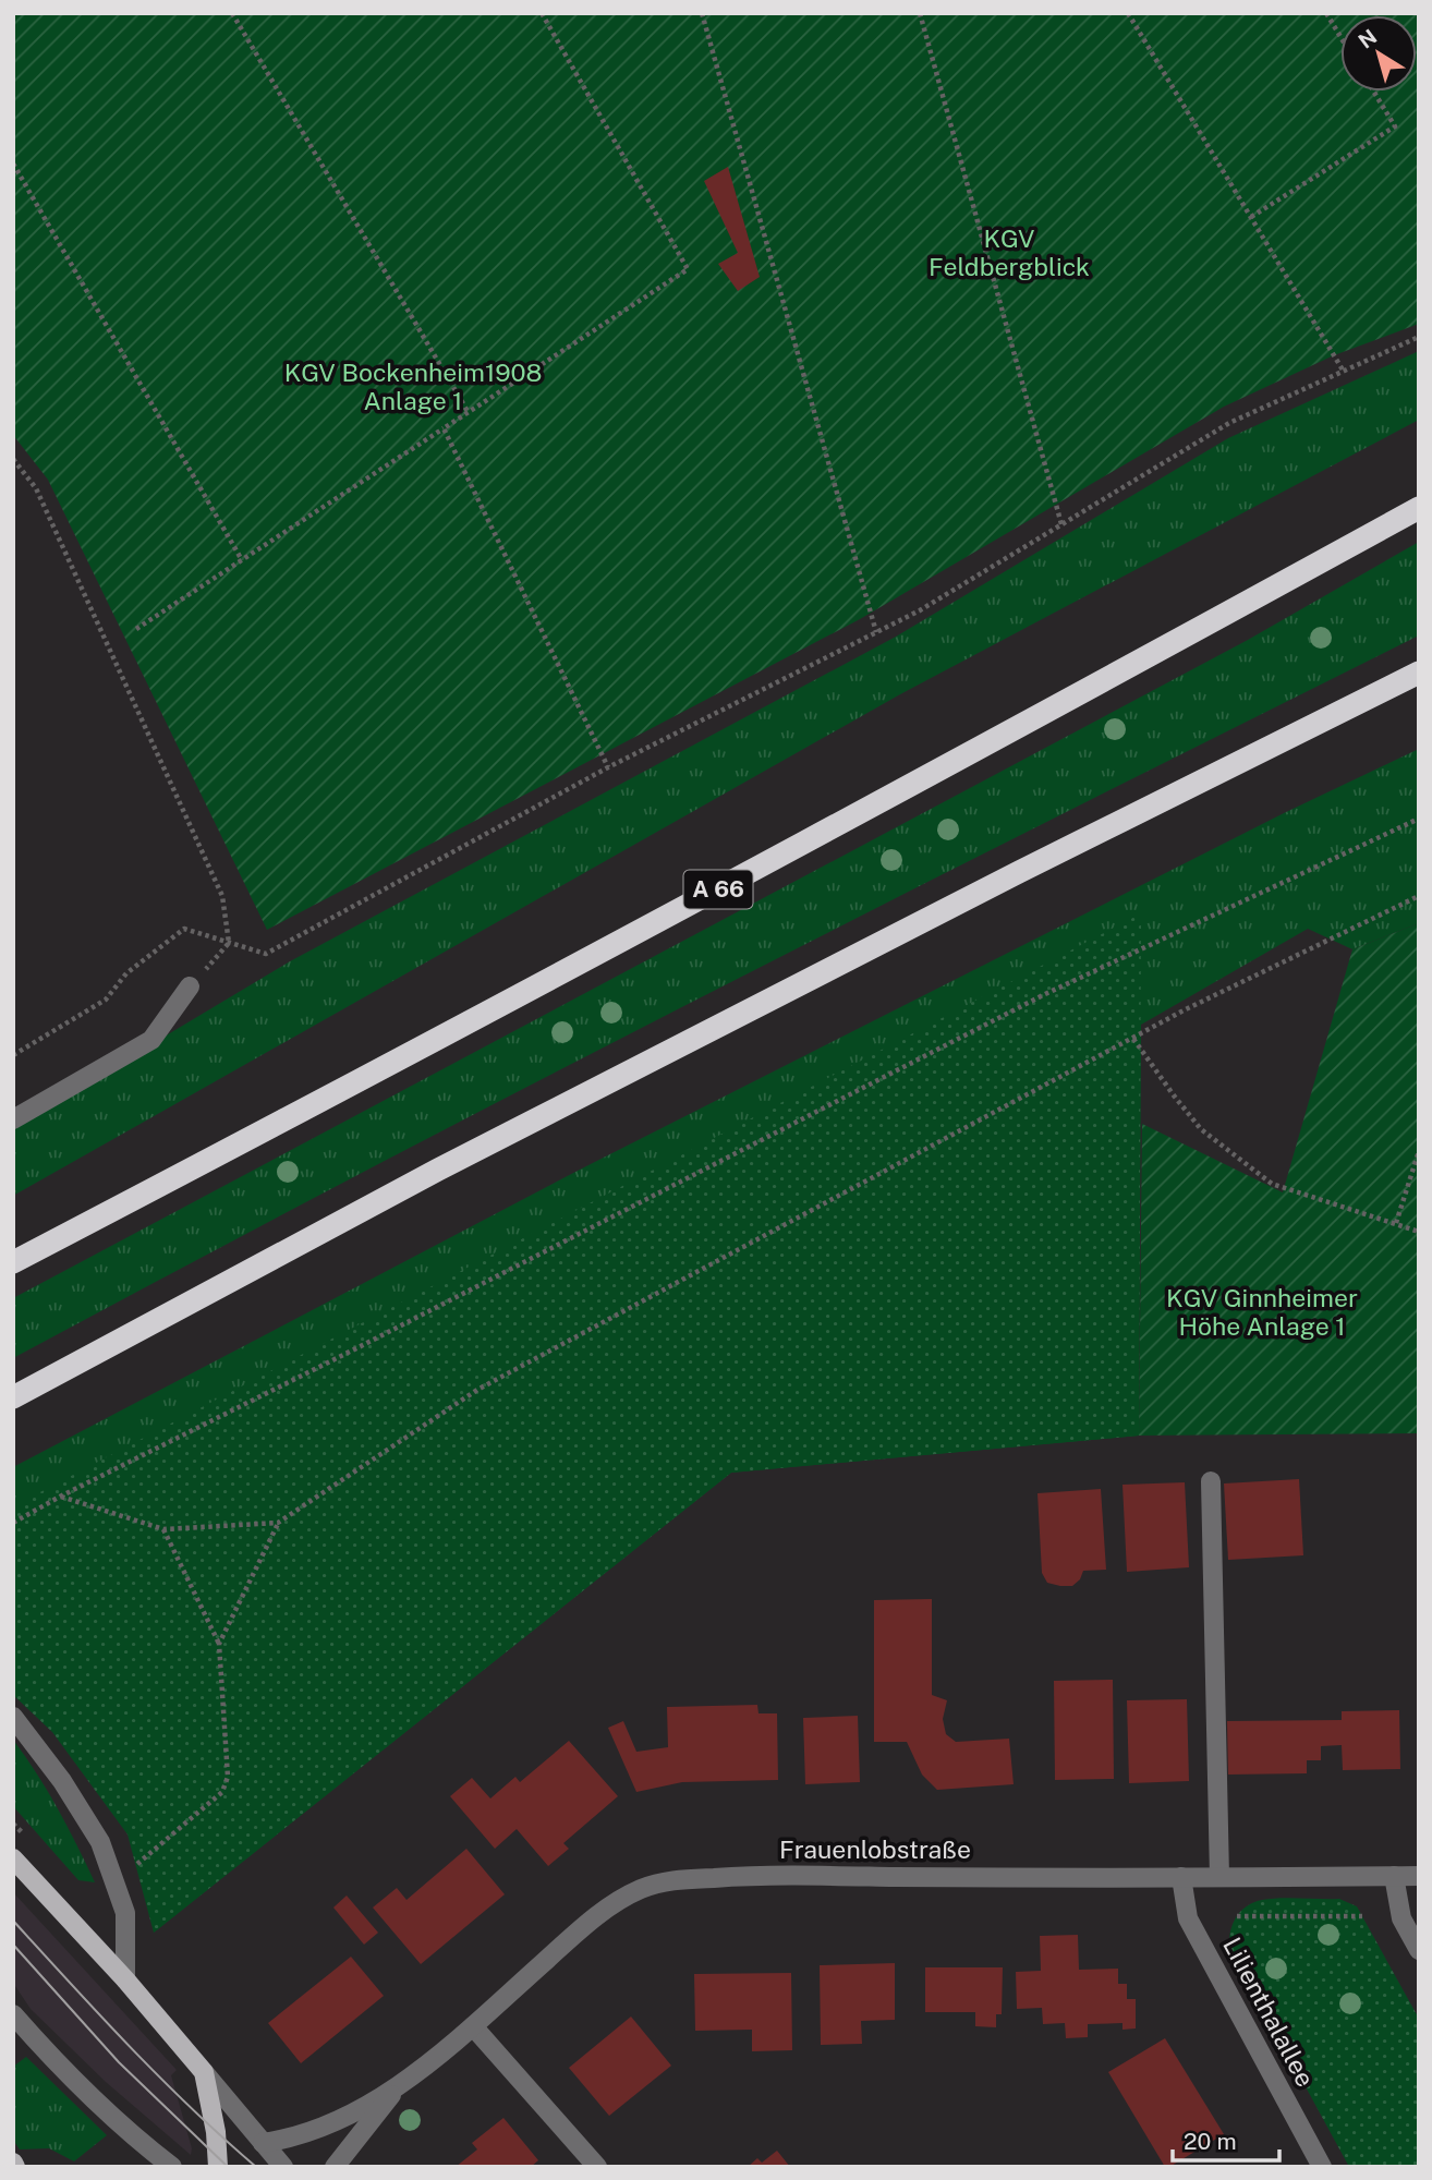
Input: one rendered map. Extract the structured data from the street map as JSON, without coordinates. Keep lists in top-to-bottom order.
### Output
{
  "streets": {
    "highway": ["A 66"],
    "street": ["Frauenlobstraße", "Lilienthalallee"]
  },
  "crossings": [
    ["Frauenlobstraße", "Lilienthalallee"]
  ],
  "parks": ["KGV Feldbergblick", "KGV Bockenheim1908 Anlage 1", "KGV Ginnheimer Höhe Anlage 1"],
  "scale_bar": "20 m",
  "north": "top left"
}
